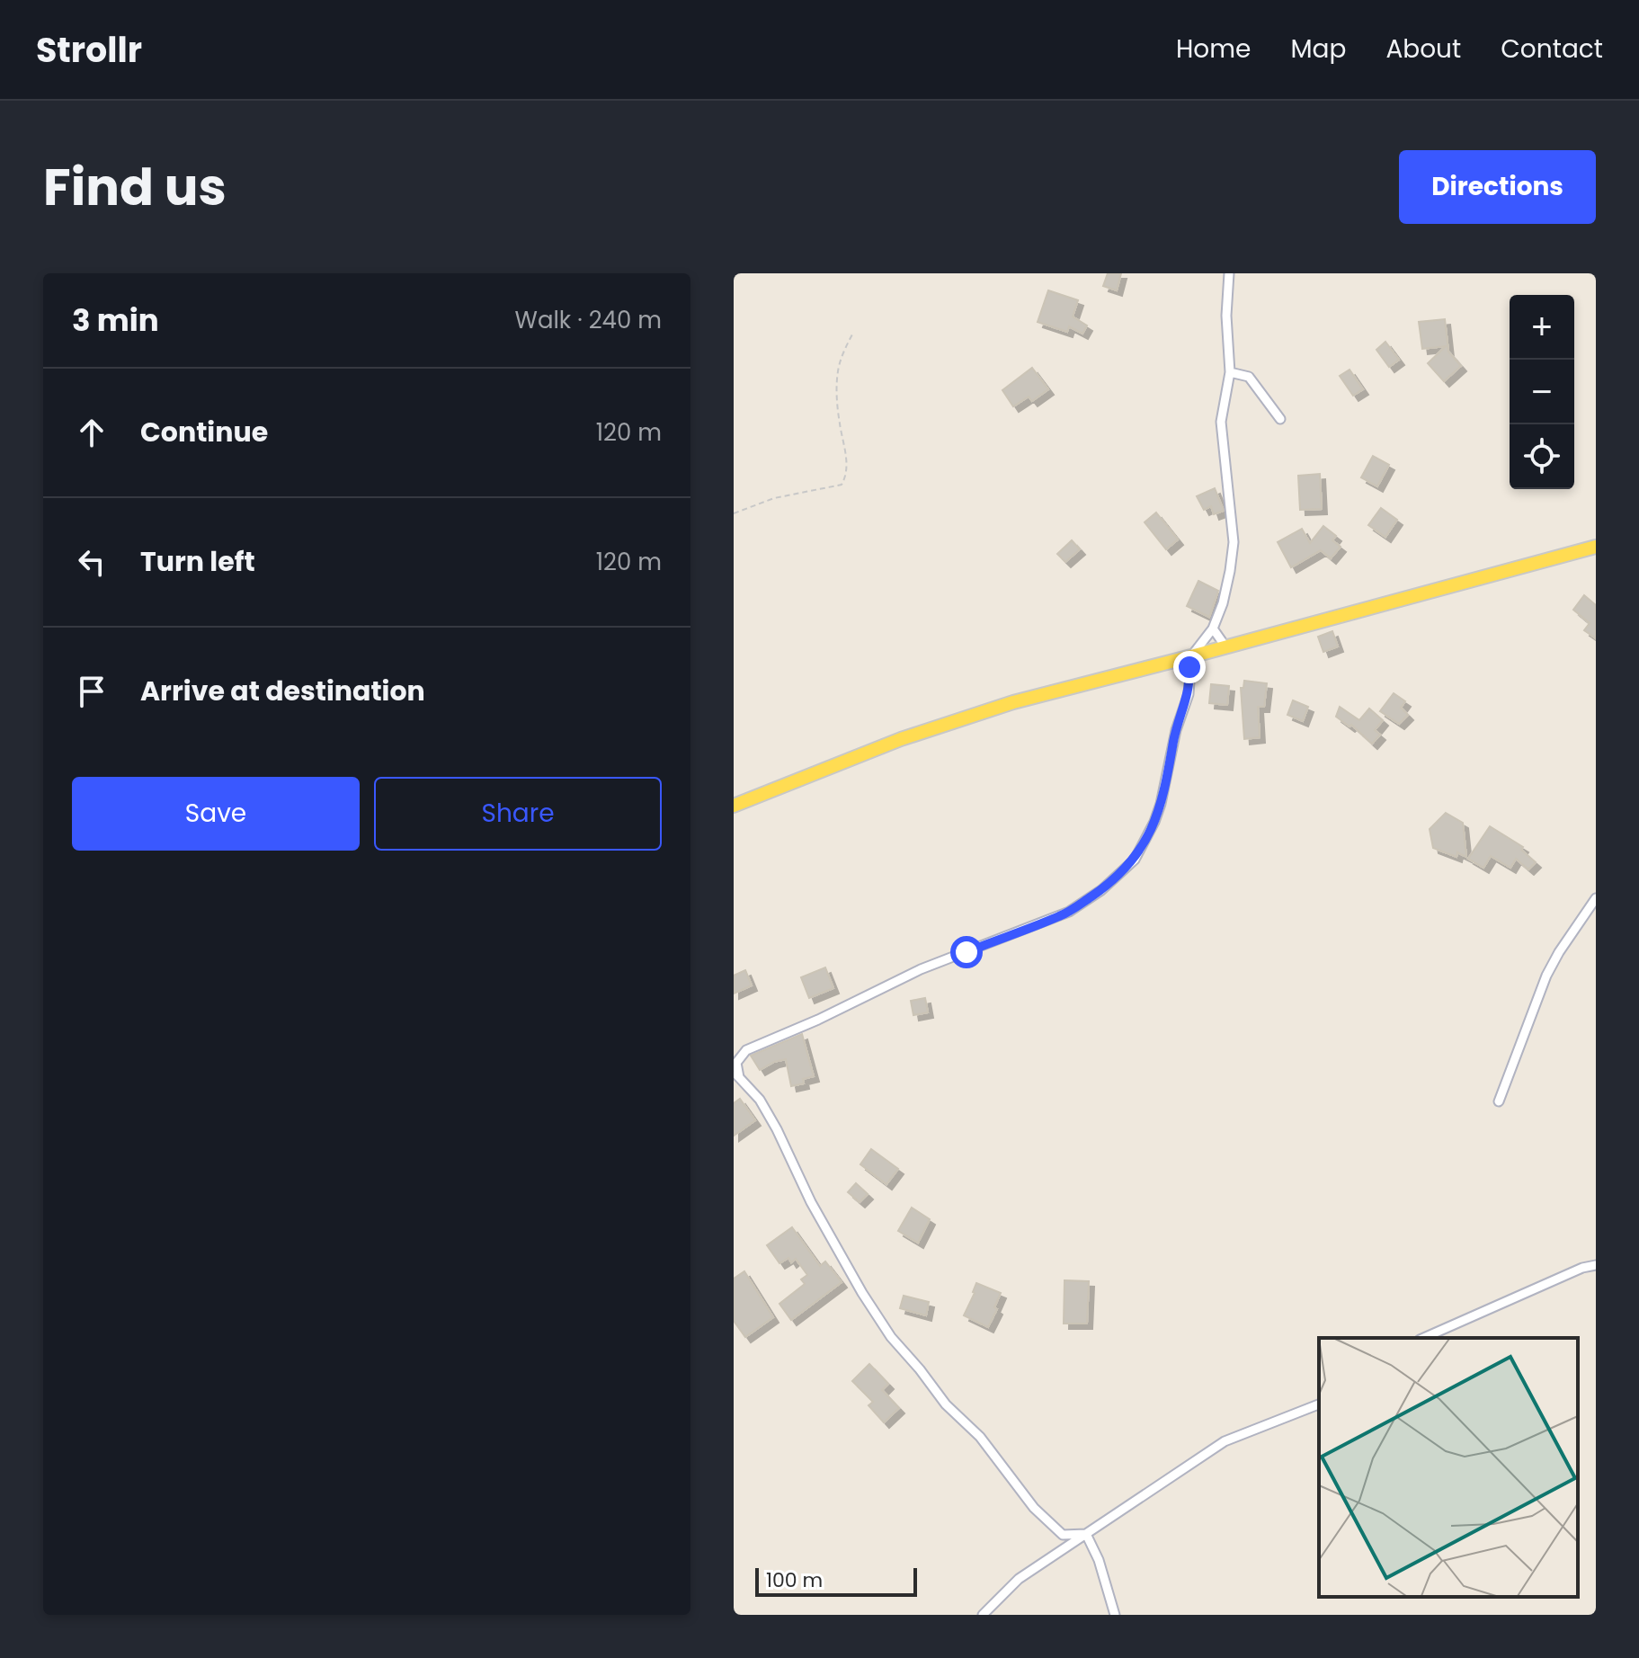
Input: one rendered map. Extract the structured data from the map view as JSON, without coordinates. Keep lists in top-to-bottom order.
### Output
{
  "scale_bar": "100 m",
  "page": {
    "header": "Strollr",
    "nav": [
      "Home",
      "Map",
      "About",
      "Contact"
    ],
    "title": "Find us",
    "buttons": [
      "Directions",
      ["Save", "Share"]
    ],
    "heading": ["3 min", "Walk · 240 m"],
    "map_buttons": ["+", "−"],
    "list": [
      ["Continue", "120 m"],
      ["Turn left", "120 m"],
      "Arrive at destination"
    ],
    "scale": "100 m"
  }
}
